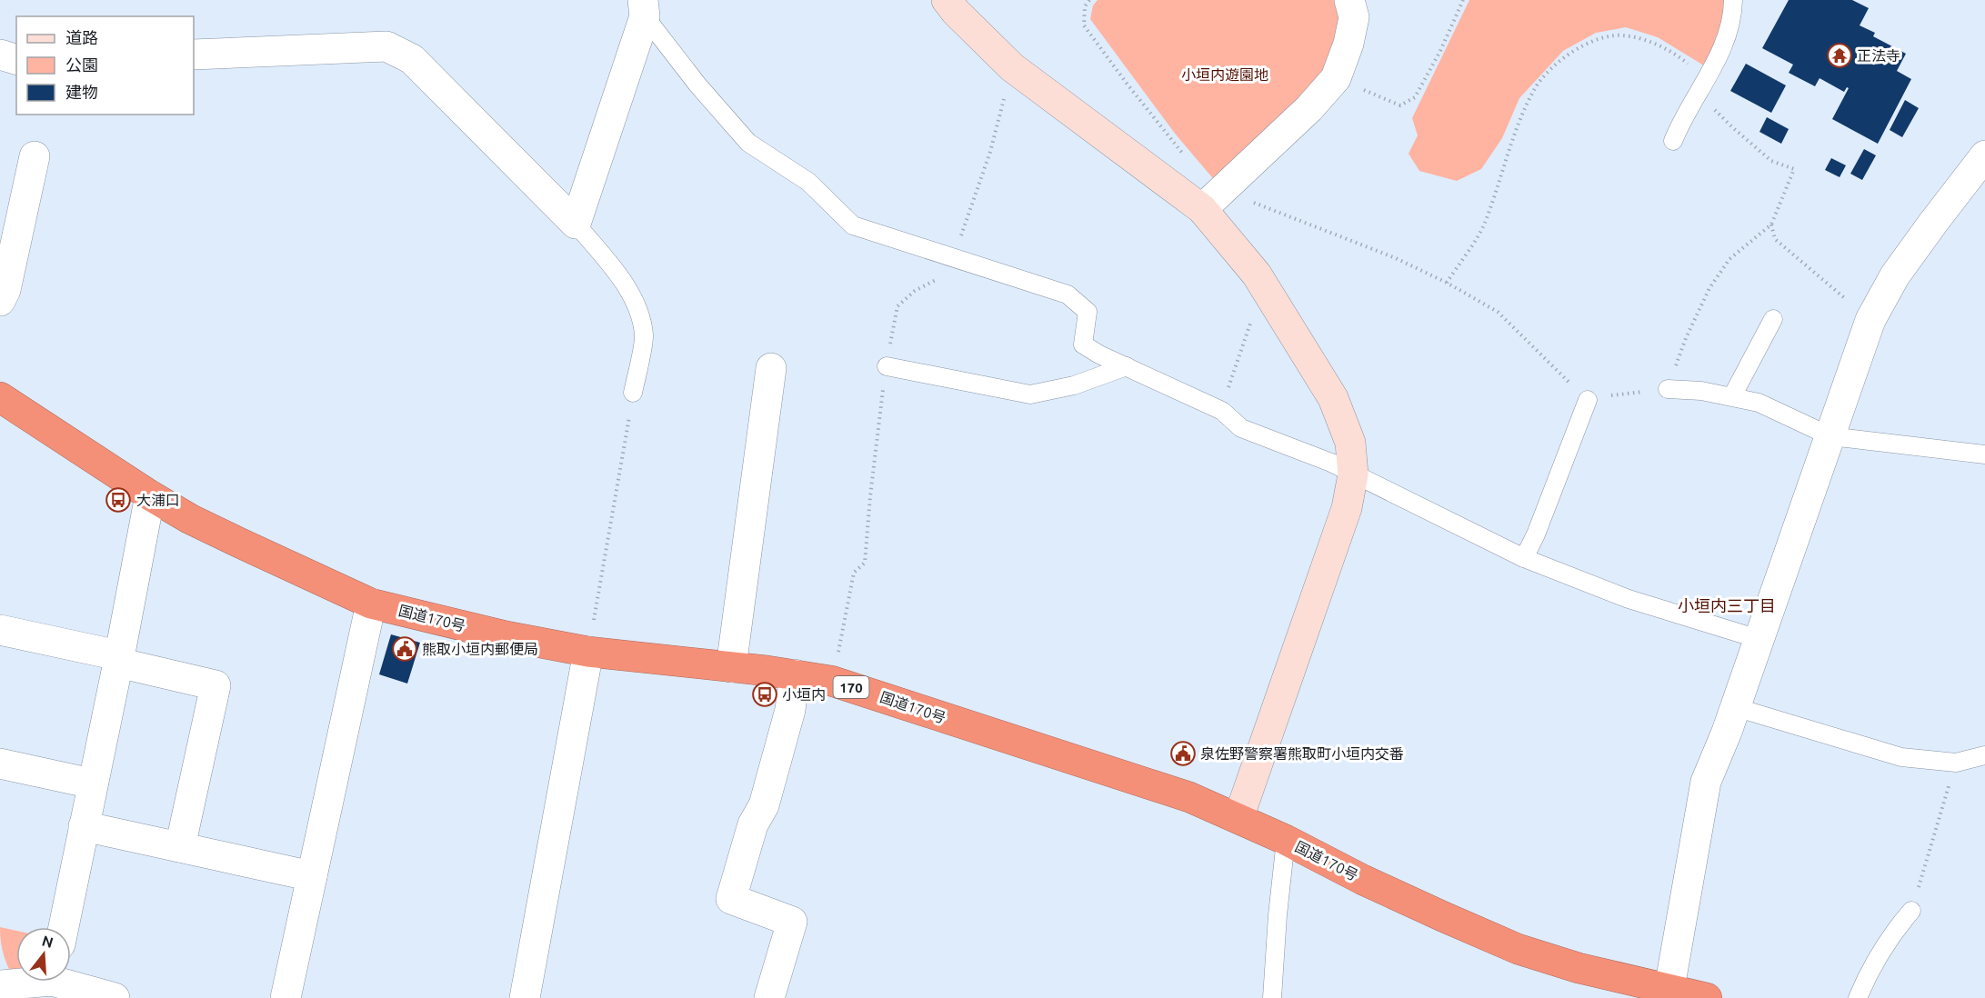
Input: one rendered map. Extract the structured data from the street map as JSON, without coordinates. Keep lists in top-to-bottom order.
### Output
{
  "streets": {
    "highway": ["国道170号", "170"]
  },
  "districts": ["小垣内三丁目"],
  "parks": ["小垣内遊園地"],
  "places": {
    "temple": ["正法寺"],
    "bus stop": ["大浦口", "小垣内"],
    "public building": ["熊取小垣内郵便局", "泉佐野警察署熊取町小垣内交番"]
  },
  "legend": ["道路", "公園", "建物"],
  "north": "top"
}
